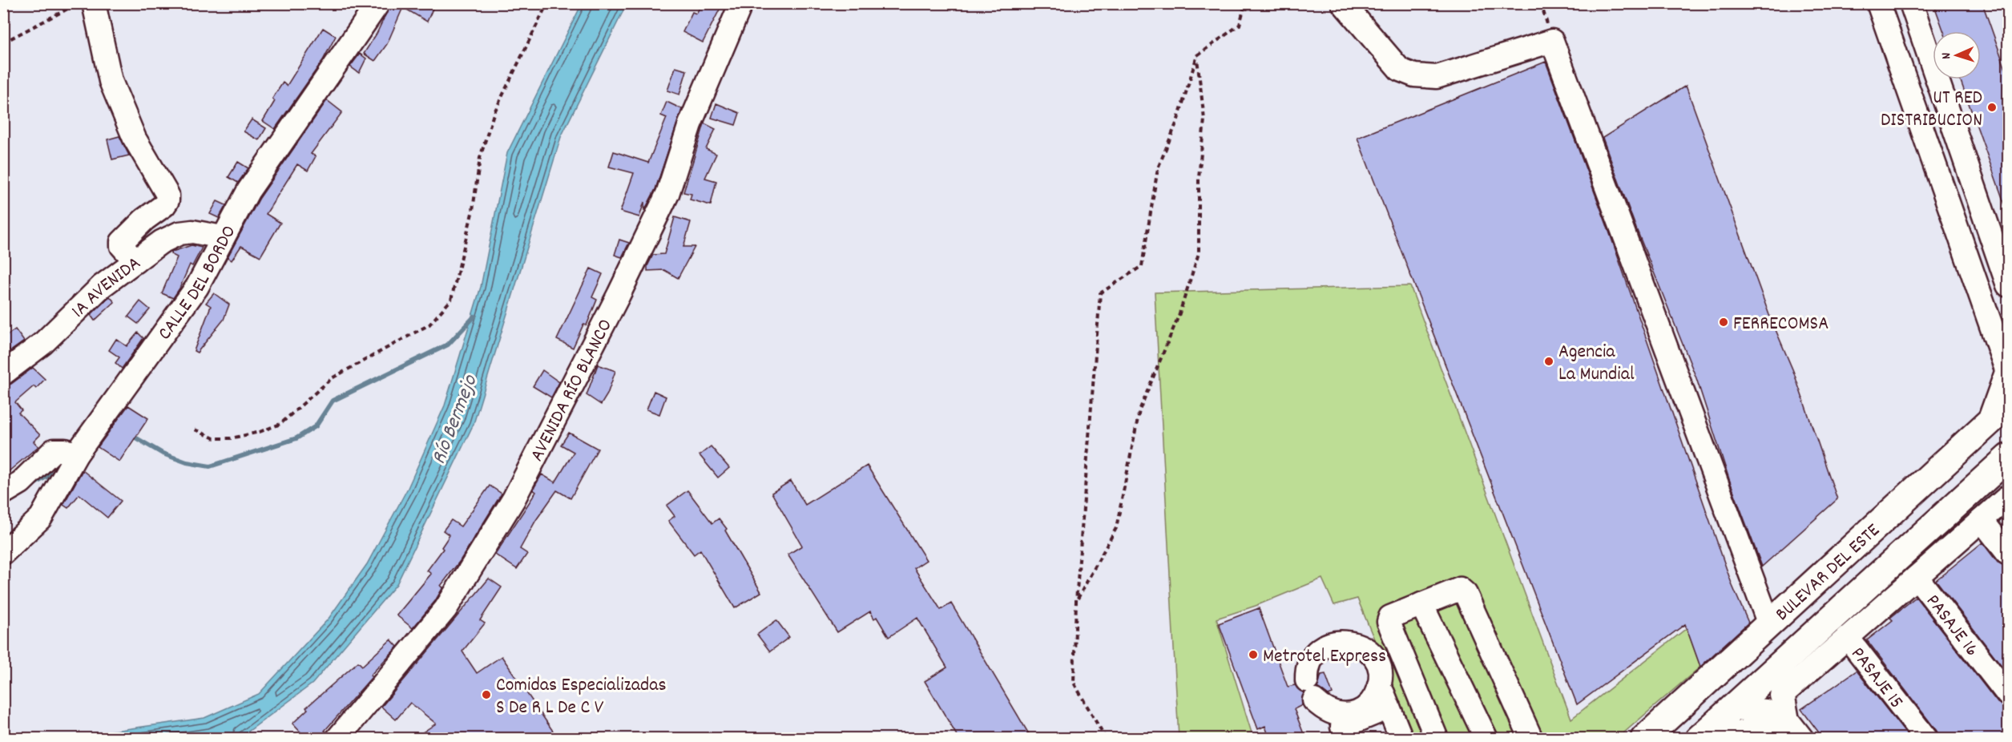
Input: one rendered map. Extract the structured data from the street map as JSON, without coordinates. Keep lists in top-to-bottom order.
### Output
{
  "streets": {
    "highway": ["BULEVAR DEL ESTE"],
    "street": [
      "CALLE DEL BORDO",
      "1A AVENIDA",
      "AVENIDA RÍO BLANCO",
      "PASAJE 16",
      "PASAJE 15"
    ]
  },
  "crossings": [
    ["CALLE DEL BORDO", "1A AVENIDA"]
  ],
  "water": ["Río Bermejo"],
  "places": [
    "UT RED DISTRIBUCION",
    "FERRECOMSA",
    "Agencia La Mundial",
    "Metrotel Express",
    "Comidas Especializadas S De R L De C V"
  ],
  "north": "left"
}
